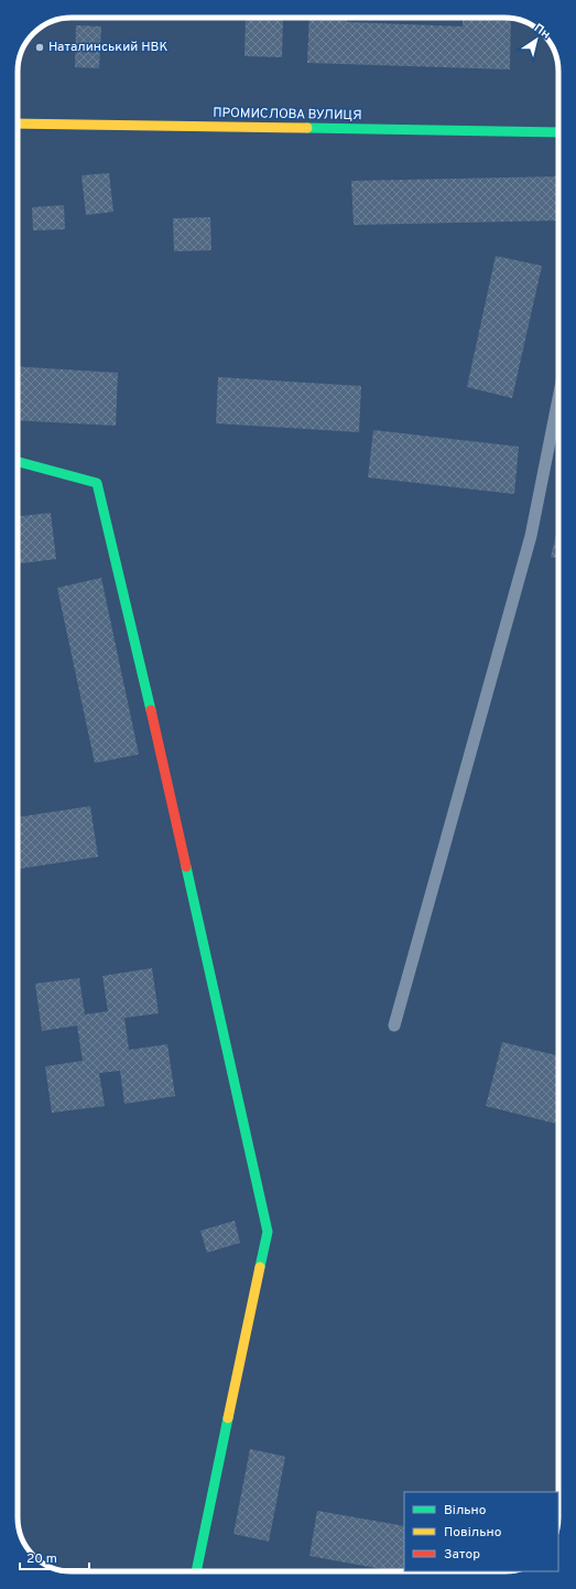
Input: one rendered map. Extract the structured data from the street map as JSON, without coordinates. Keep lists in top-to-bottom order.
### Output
{
  "streets": {
    "street": ["ПРОМИСЛОВА ВУЛИЦЯ"]
  },
  "places": ["Наталинський НВК"],
  "legend": ["Вільно", "Повільно", "Затор"],
  "scale_bar": "20 m",
  "north": "top right"
}
